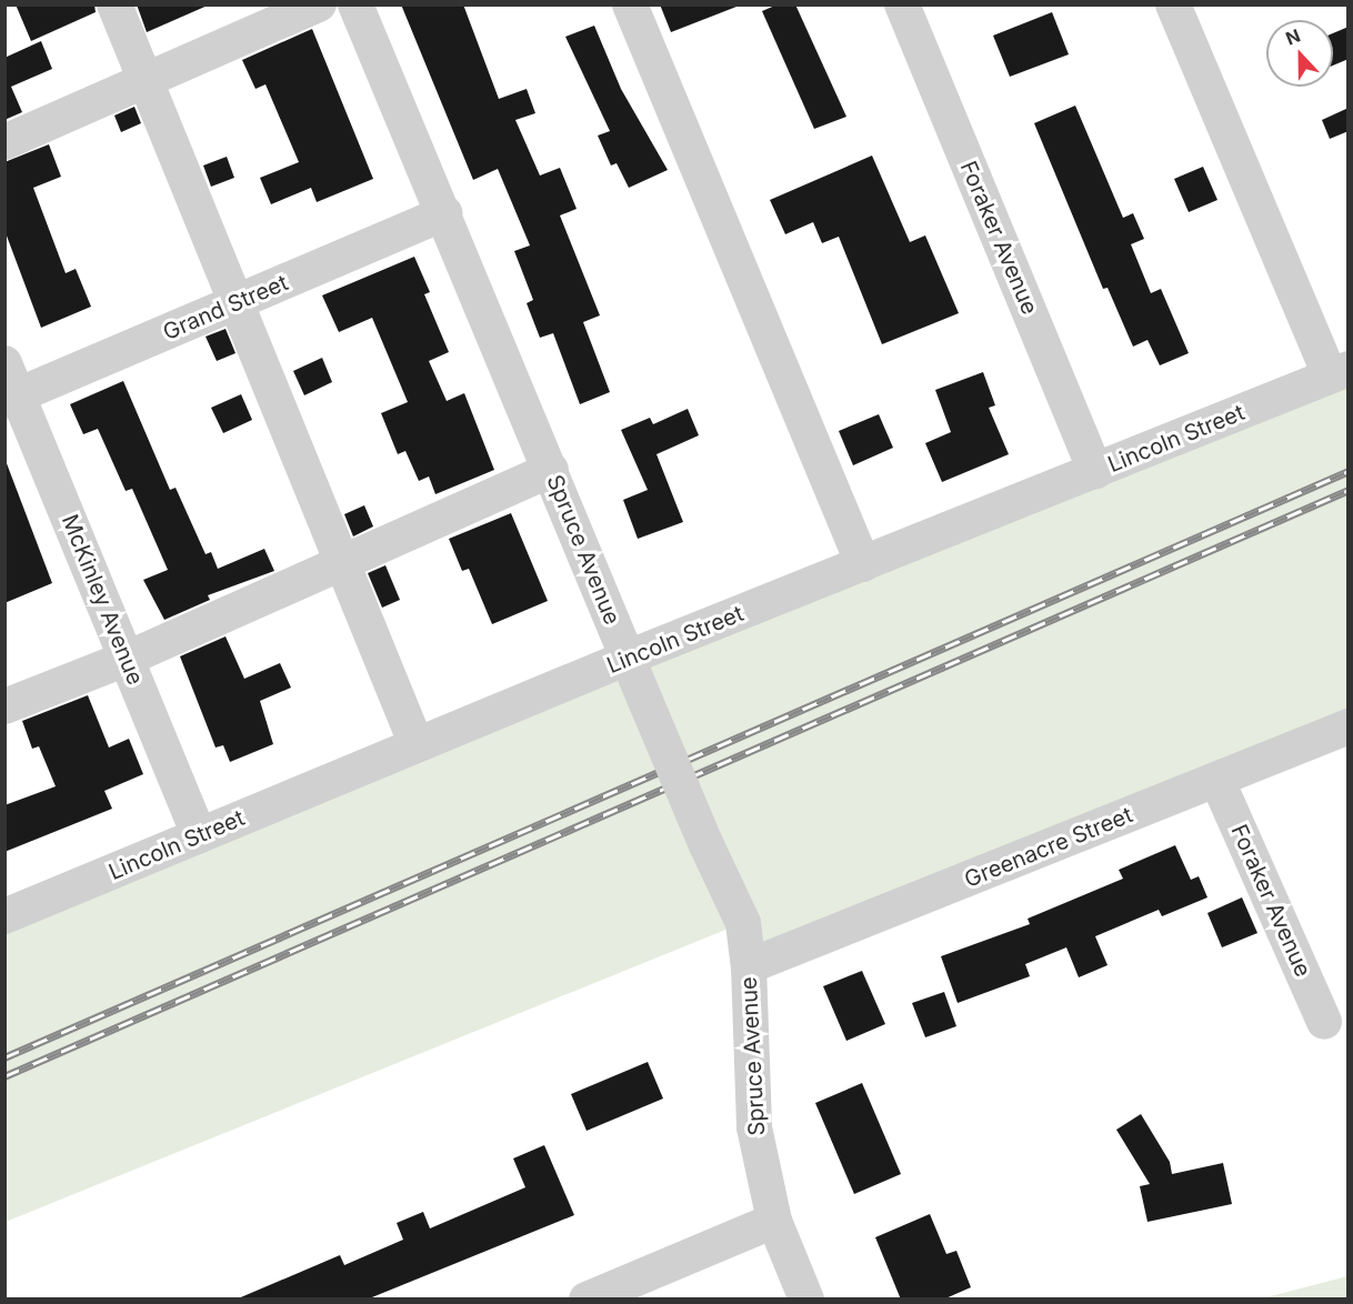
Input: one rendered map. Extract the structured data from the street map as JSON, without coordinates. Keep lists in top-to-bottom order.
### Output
{
  "streets": {
    "street": [
      "Foraker Avenue",
      "Grand Street",
      "Lincoln Street",
      "Spruce Avenue",
      "McKinley Avenue",
      "Greenacre Street"
    ]
  },
  "crossings": [
    ["Foraker Avenue", "Lincoln Street"],
    ["Foraker Avenue", "Greenacre Street"],
    ["Grand Street", "Spruce Avenue"],
    ["Grand Street", "McKinley Avenue"],
    ["Lincoln Street", "Spruce Avenue"],
    ["Lincoln Street", "McKinley Avenue"],
    ["Spruce Avenue", "Greenacre Street"]
  ],
  "north": "top"
}
